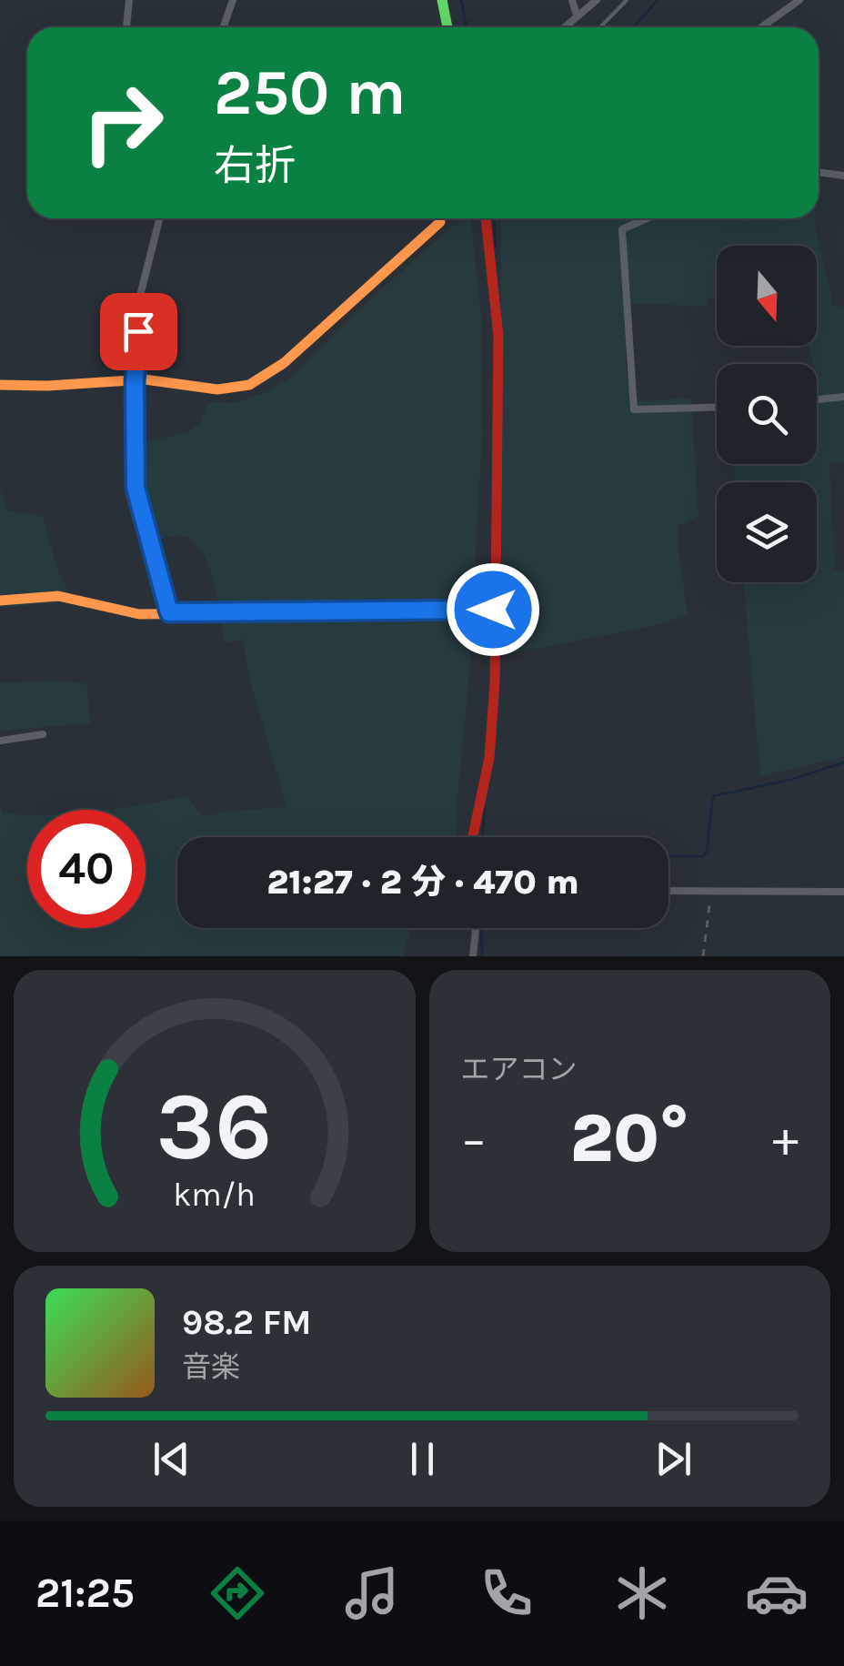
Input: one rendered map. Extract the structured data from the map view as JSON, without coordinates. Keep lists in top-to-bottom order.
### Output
{
  "north": "bottom",
  "page": {
    "turn": ["250 m", "右折"],
    "limit": "40",
    "trip": "21:27 · 2 分 · 470 m",
    "tile": "エアコン",
    "heat": ["−", "20°", "+"],
    "song": ["98.2 FM", "音楽"],
    "tabs": "21:25",
    "gauge": ["36", "km/h"]
  }
}
